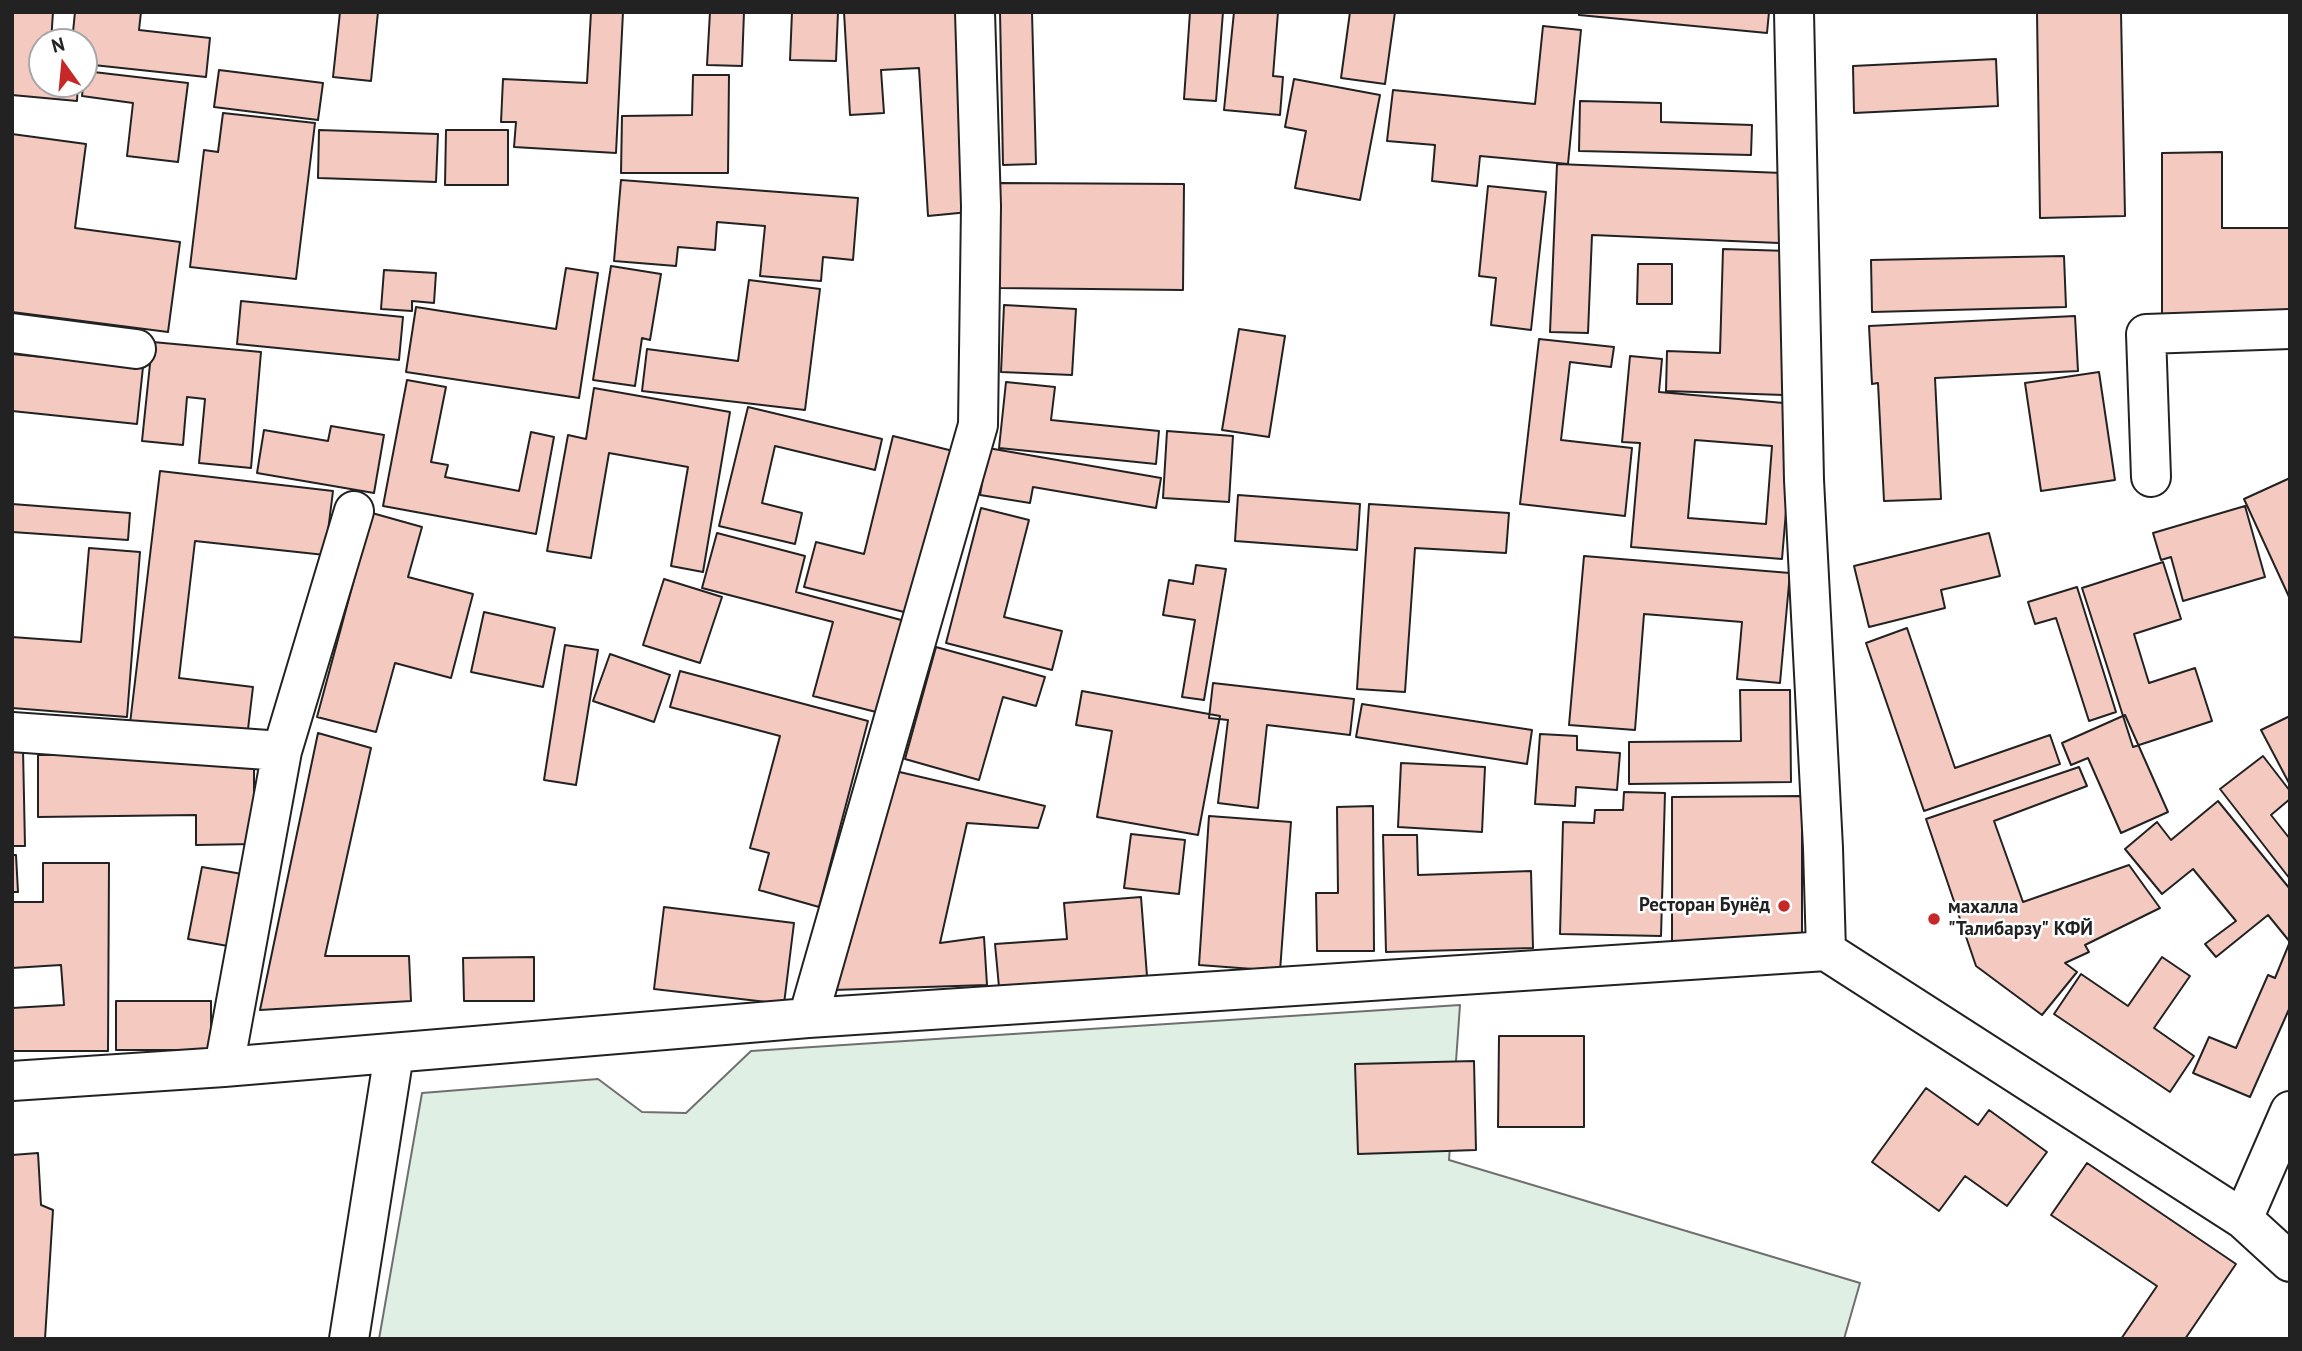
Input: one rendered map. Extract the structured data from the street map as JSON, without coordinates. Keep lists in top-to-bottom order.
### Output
{
  "places": ["Ресторан Бунёд", "махалла \"Талибарзу\" КФЙ"],
  "north": "top"
}
